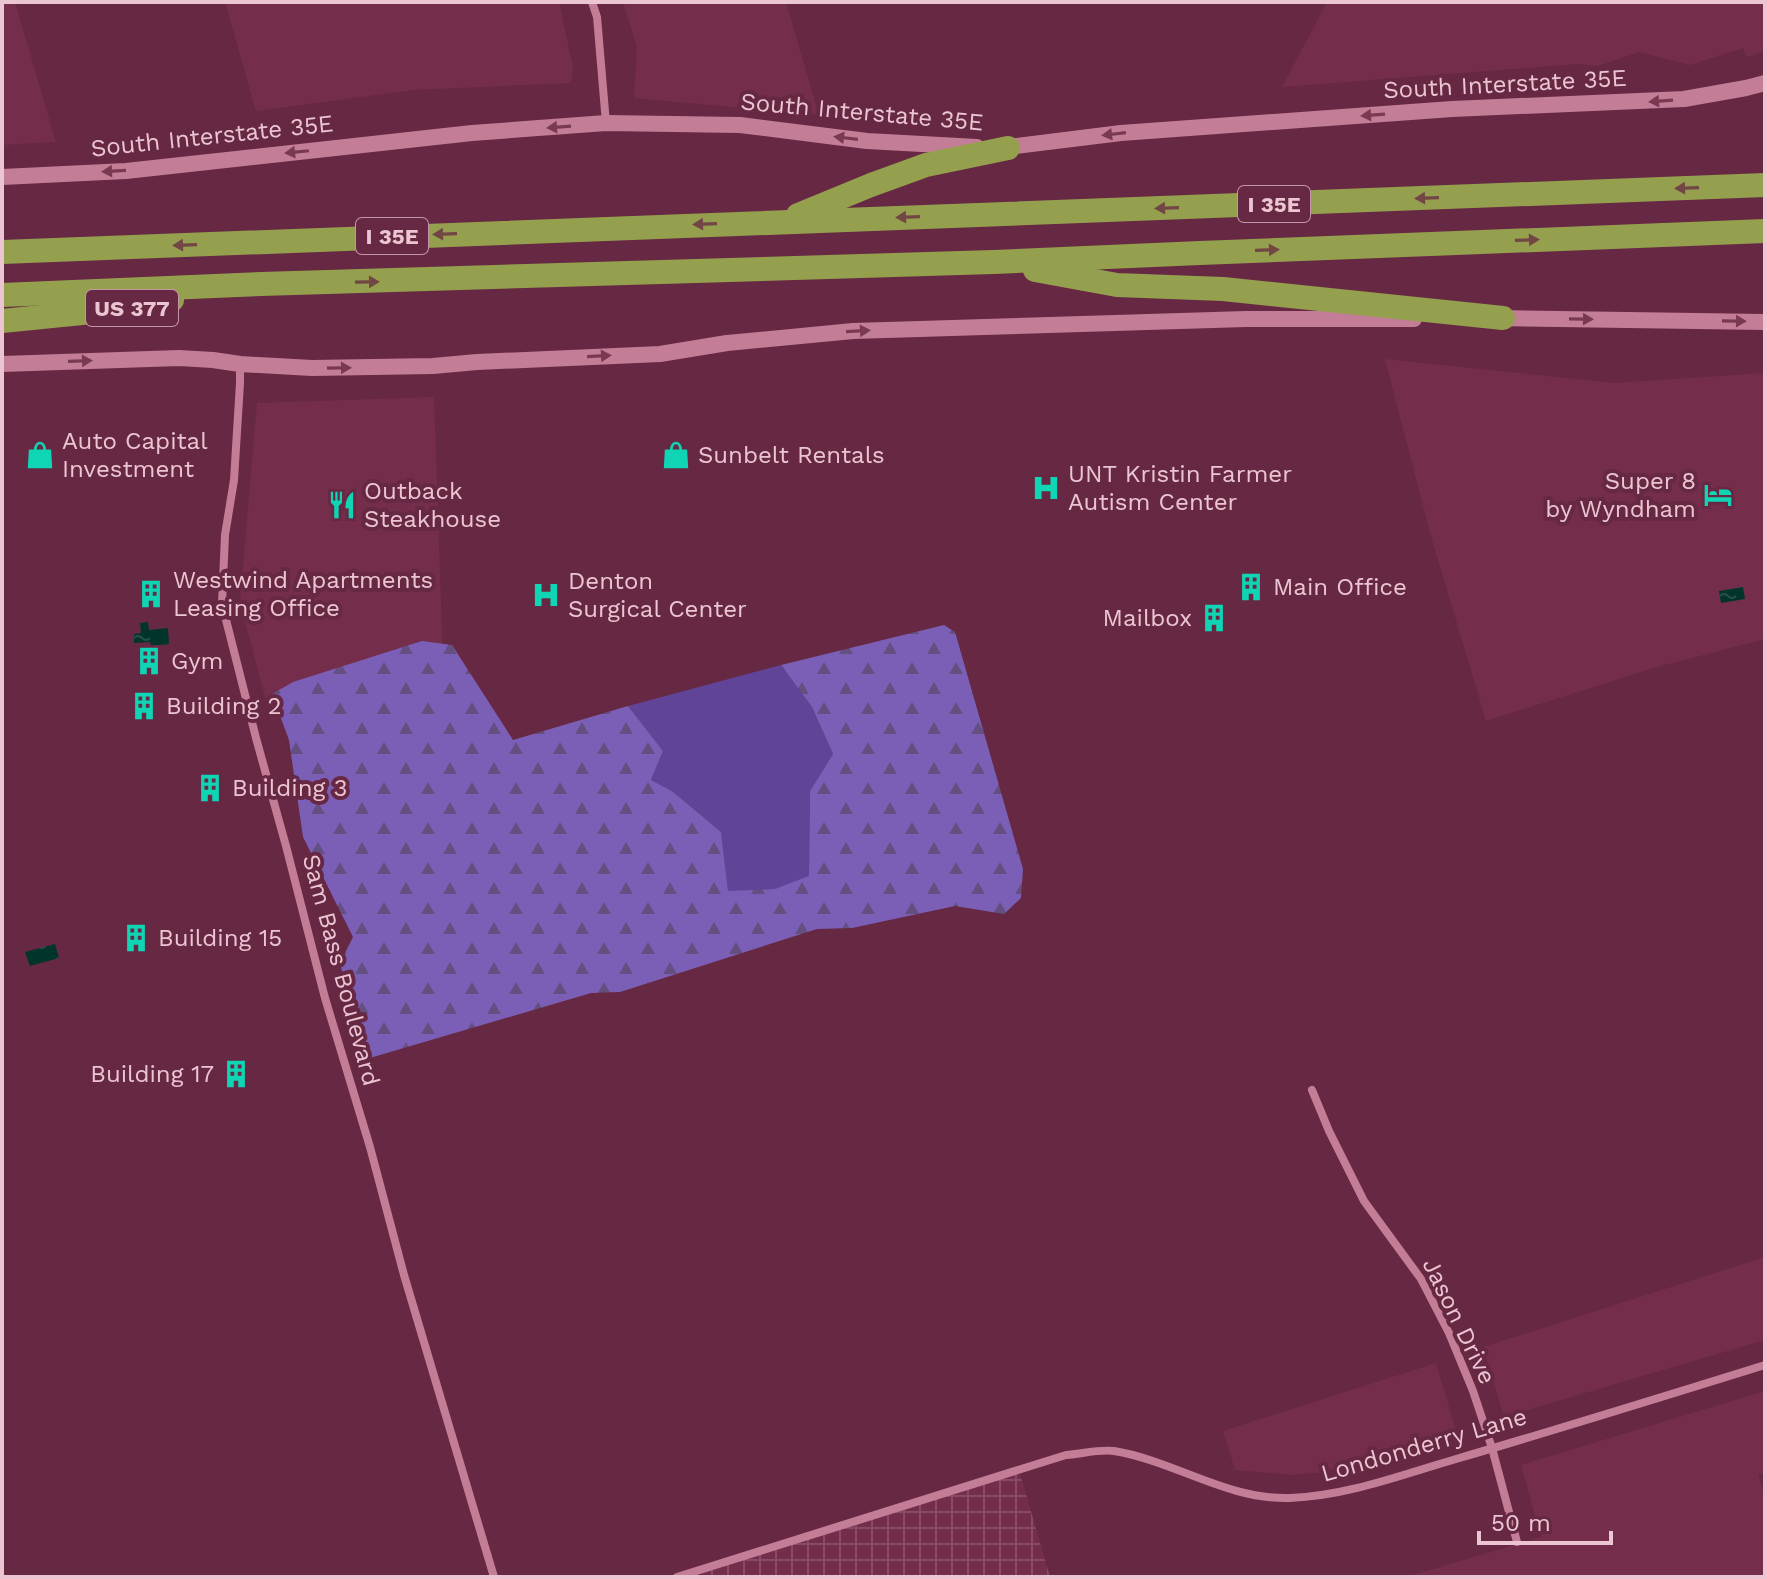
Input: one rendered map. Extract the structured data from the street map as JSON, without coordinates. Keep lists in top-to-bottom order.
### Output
{
  "streets": {
    "highway": ["I 35E", "US 377"],
    "main road": ["South Interstate 35E"],
    "street": ["Sam Bass Boulevard", "Jason Drive", "Londonderry Lane"]
  },
  "crossings": [
    ["I 35E", "US 377"],
    ["Jason Drive", "Londonderry Lane"]
  ],
  "one_way": ["South Interstate 35E"],
  "places": {
    "shop": ["Auto Capital Investment", "Sunbelt Rentals"],
    "hospital": ["UNT Kristin Farmer Autism Center", "Denton Surgical Center"],
    "hotel": ["Super 8 by Wyndham"],
    "restaurant": ["Outback Steakhouse"],
    "building": [
      "Main Office",
      "Westwind Apartments Leasing Office",
      "Mailbox",
      "Gym",
      "Building 2",
      "Building 3",
      "Building 15",
      "Building 17"
    ]
  },
  "scale_bar": "50 m"
}
